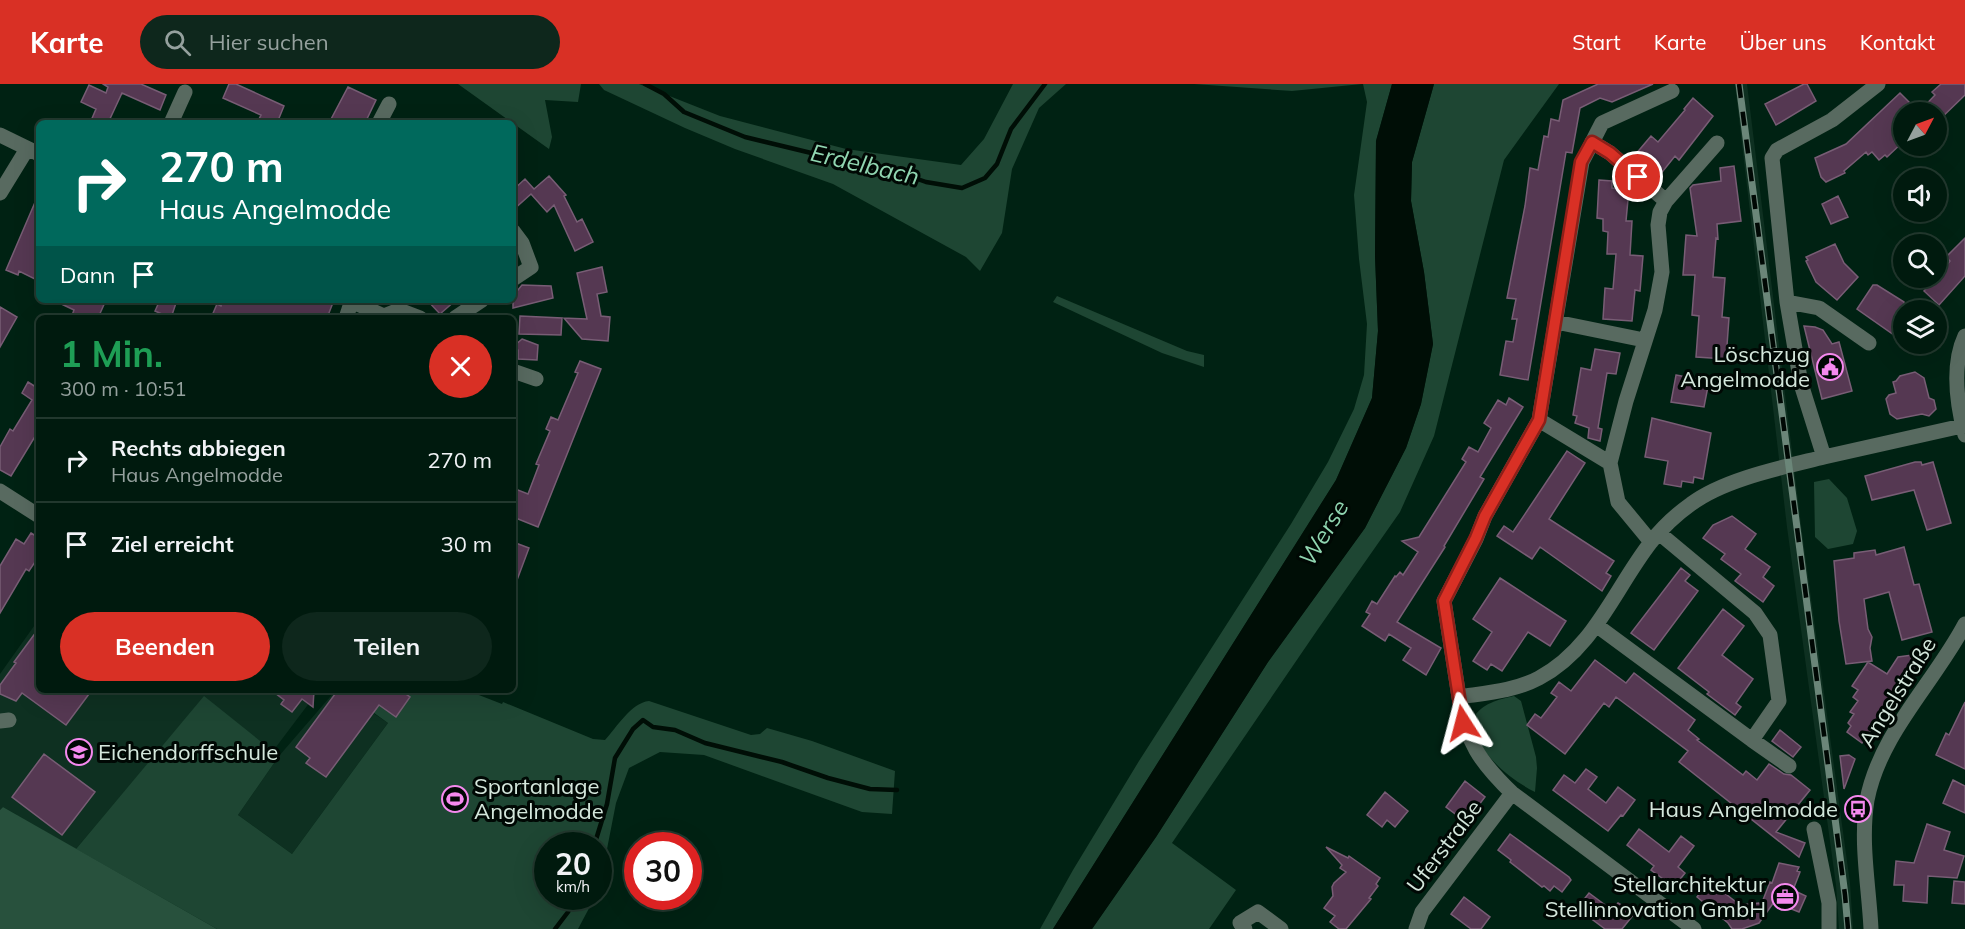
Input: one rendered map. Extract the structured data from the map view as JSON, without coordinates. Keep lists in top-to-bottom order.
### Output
{
  "streets": {
    "street": ["Angelstraße", "Uferstraße"]
  },
  "water": ["Erdelbach", "Werse"],
  "places": {
    "public building": ["Löschzug Angelmodde"],
    "school or university": ["Eichendorffschule"],
    "sports": ["Sportanlage Angelmodde"],
    "bus stop": ["Haus Angelmodde"],
    "office": ["Stellarchitektur Stellinnovation GmbH"]
  },
  "north": "top right",
  "page": {
    "header": "Karte",
    "search": "Hier suchen",
    "nav": [
      "Start",
      "Karte",
      "Über uns",
      "Kontakt"
    ],
    "turn": ["270 m", "Haus Angelmodde"],
    "then": "Dann",
    "heading": ["1 Min.", "300 m · 10:51"],
    "list": [
      {
        "name": "Rechts abbiegen",
        "note": "Haus Angelmodde",
        "value": "270 m"
      },
      {
        "name": "Ziel erreicht",
        "value": "30 m"
      }
    ],
    "buttons": ["Beenden", "Teilen"],
    "speed": "20 km/h",
    "limit": "30"
  }
}
